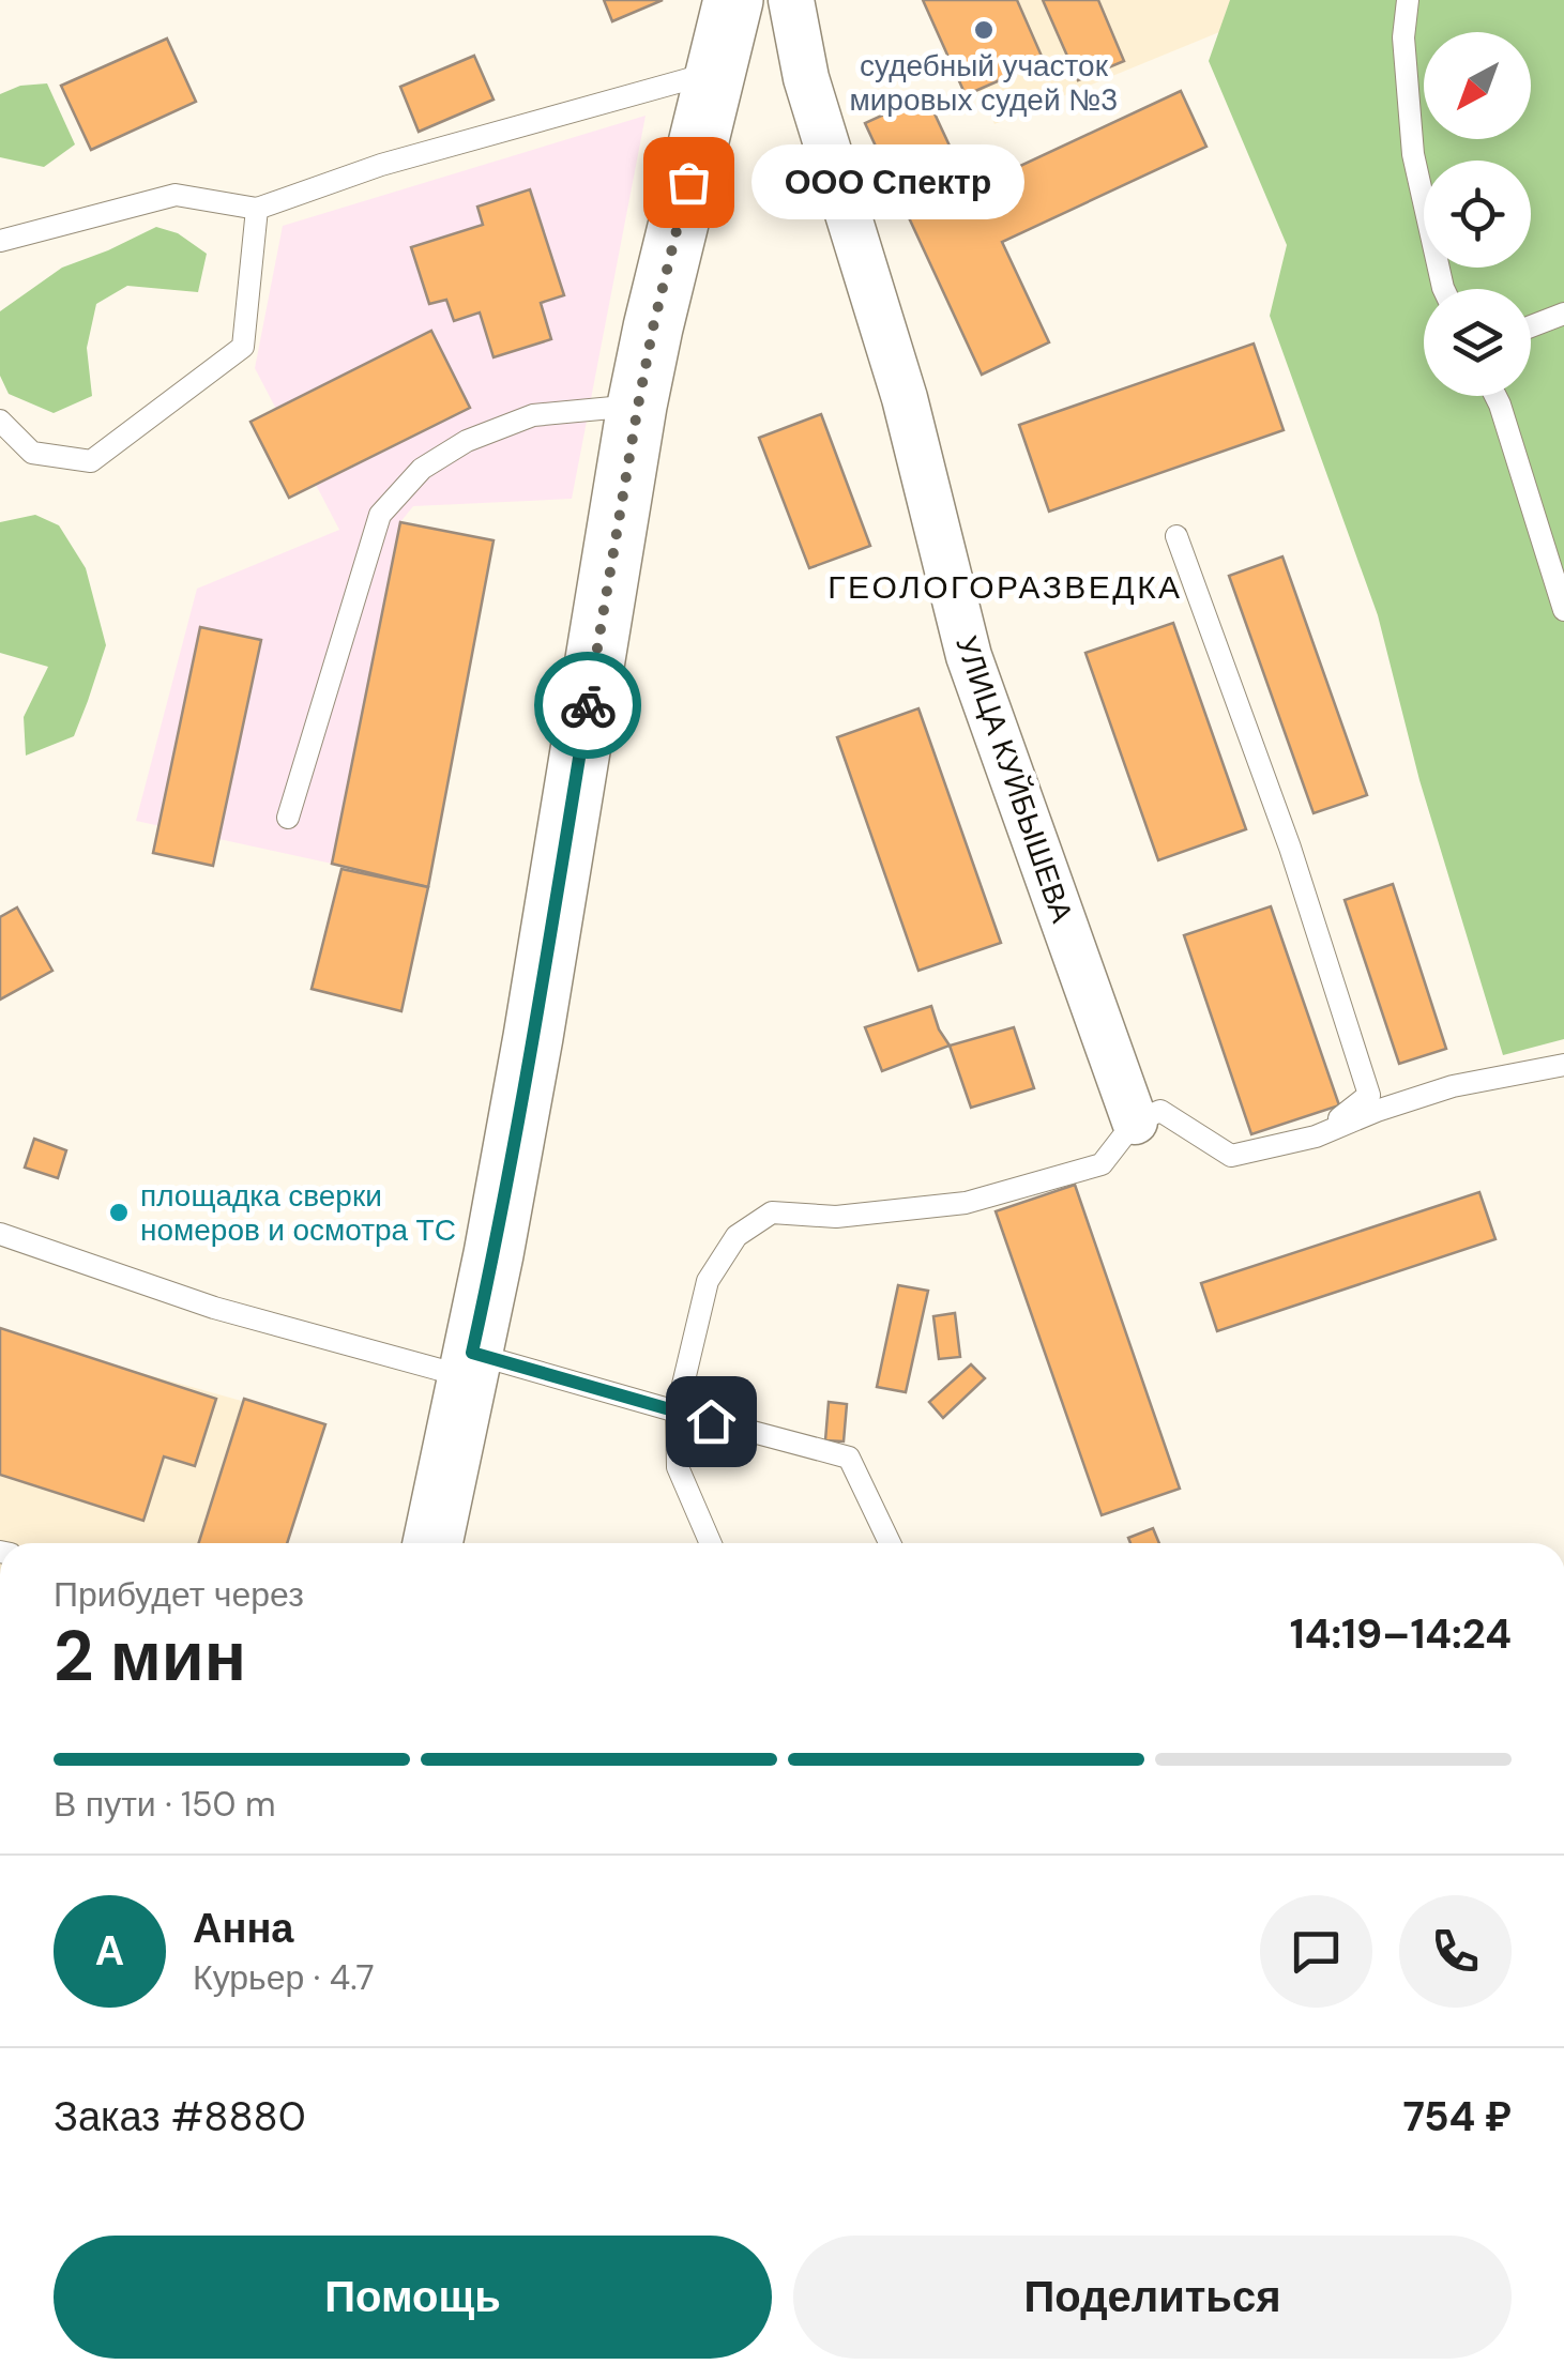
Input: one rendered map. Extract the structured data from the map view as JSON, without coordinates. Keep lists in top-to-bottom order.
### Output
{
  "streets": {
    "street": ["УЛИЦА КУЙБЫШЕВА"]
  },
  "districts": ["ГЕОЛОГОРАЗВЕДКА"],
  "places": ["судебный участок мировых судей №3", "ООО Спектр", "площадка сверки номеров и осмотра ТС"],
  "north": "bottom left",
  "page": {
    "bubble": "ООО Спектр",
    "heading": ["2 мин", "Прибудет через", "14:19–14:24"],
    "panel": [
      "Анна",
      "Курьер · 4.7",
      "Заказ #8880",
      "754 ₽"
    ],
    "bar": "В пути · 150 m",
    "round": "А",
    "buttons": ["Помощь", "Поделиться"]
  }
}
